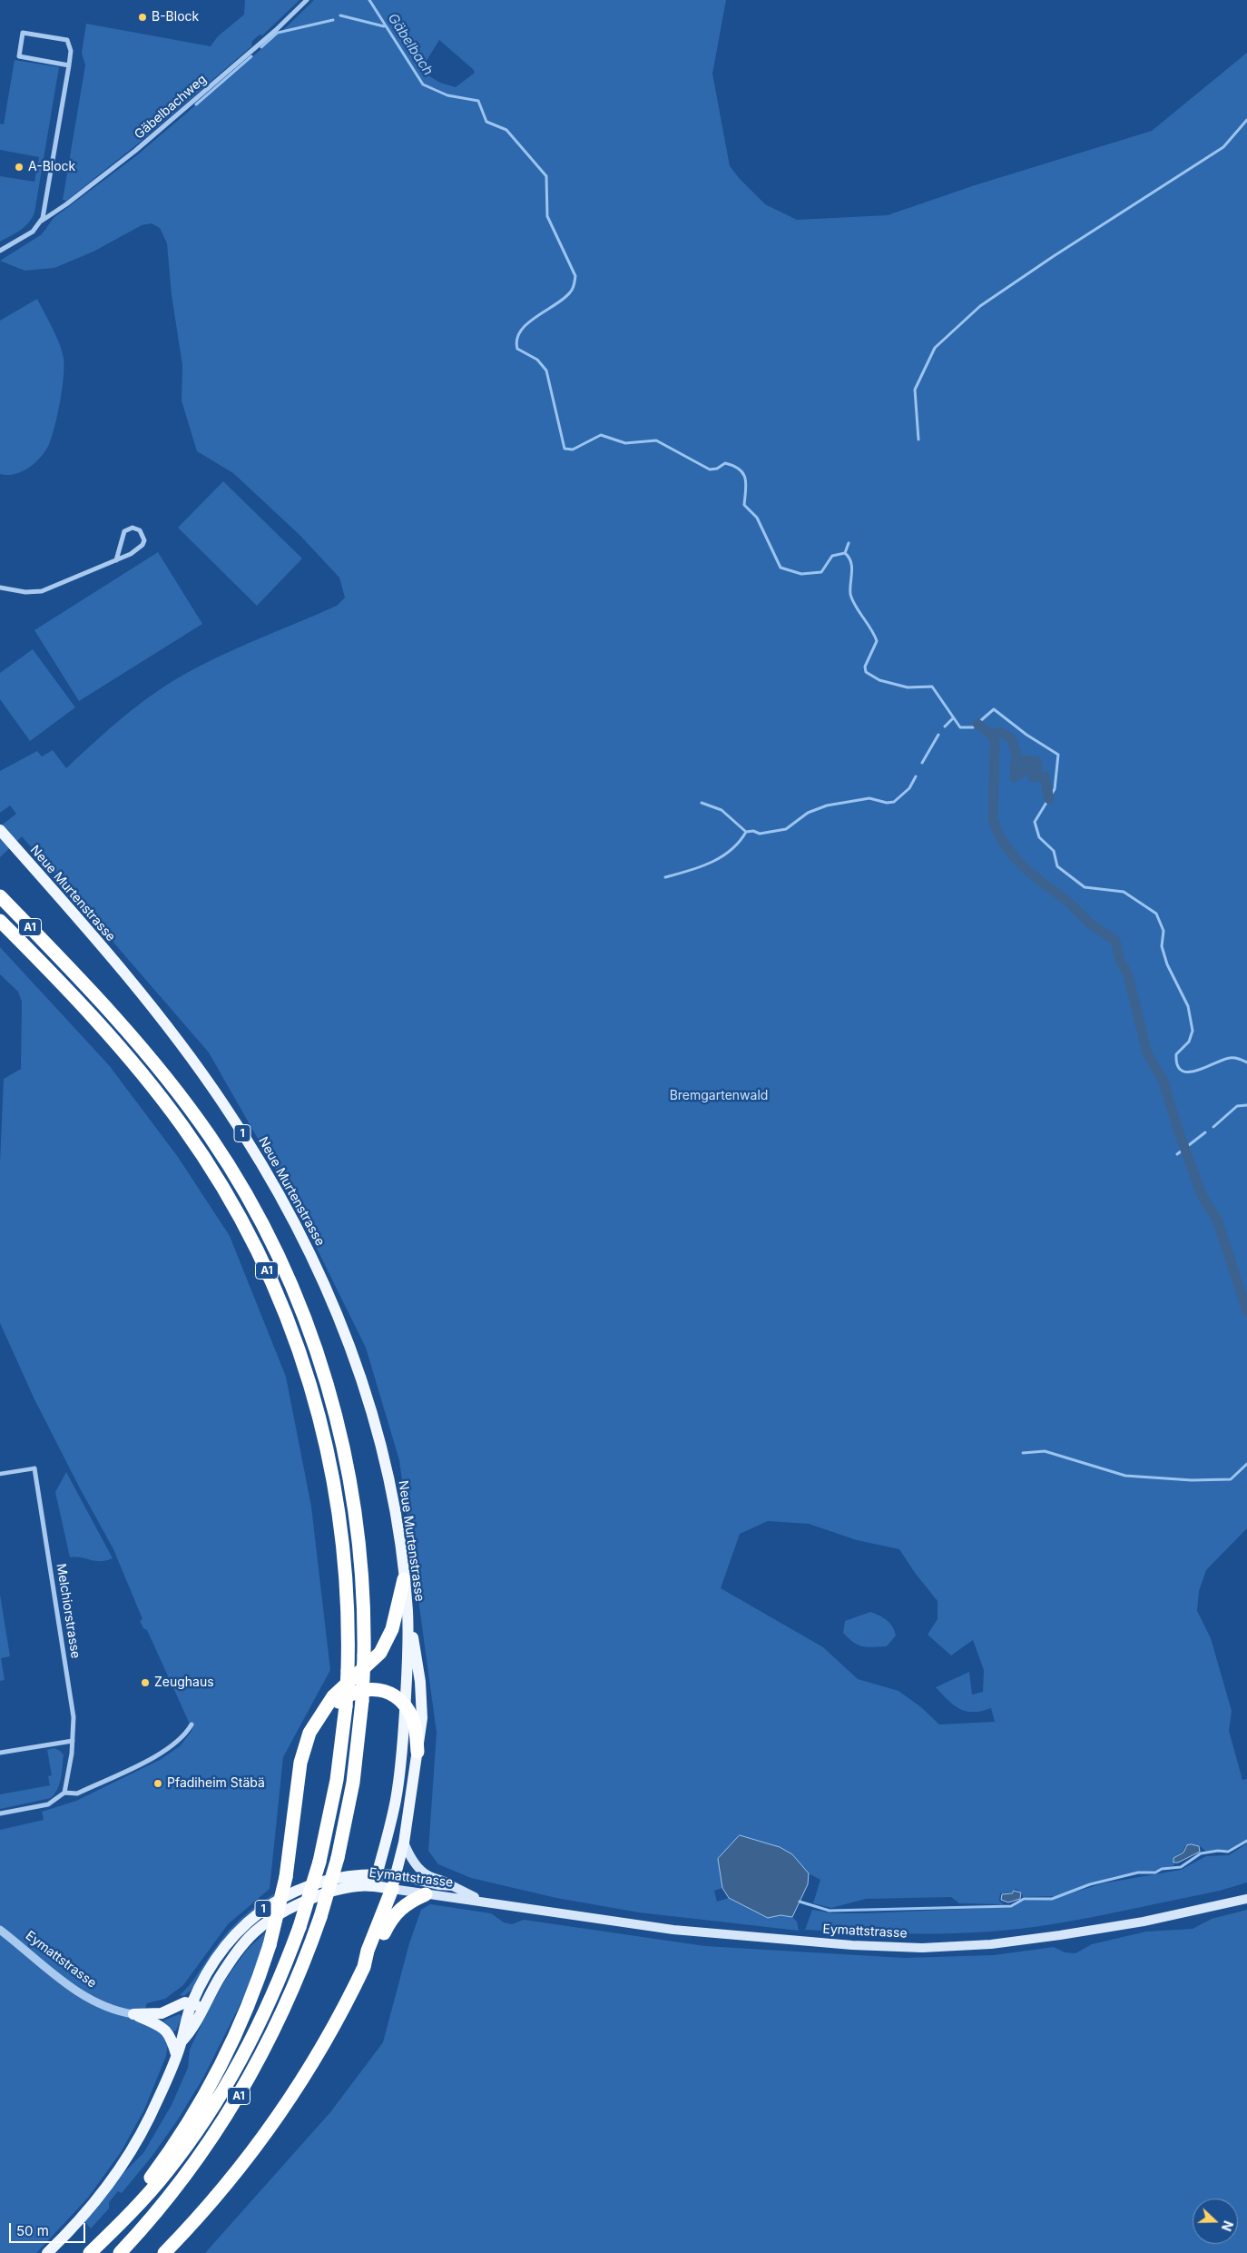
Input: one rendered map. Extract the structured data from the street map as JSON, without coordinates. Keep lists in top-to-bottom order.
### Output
{
  "streets": {
    "highway": ["A1"],
    "main road": ["Neue Murtenstrasse", "1", "Eymattstrasse"],
    "street": ["Gäbelbachweg", "Melchiorstrasse"]
  },
  "crossings": [
    ["Neue Murtenstrasse", "Eymattstrasse"],
    ["1", "Eymattstrasse"]
  ],
  "water": ["Gäbelbach"],
  "parks": ["Bremgartenwald"],
  "places": [
    "B-Block",
    "A-Block",
    "Zeughaus",
    "Pfadiheim Stäbä"
  ],
  "scale_bar": "50 m",
  "north": "right"
}
